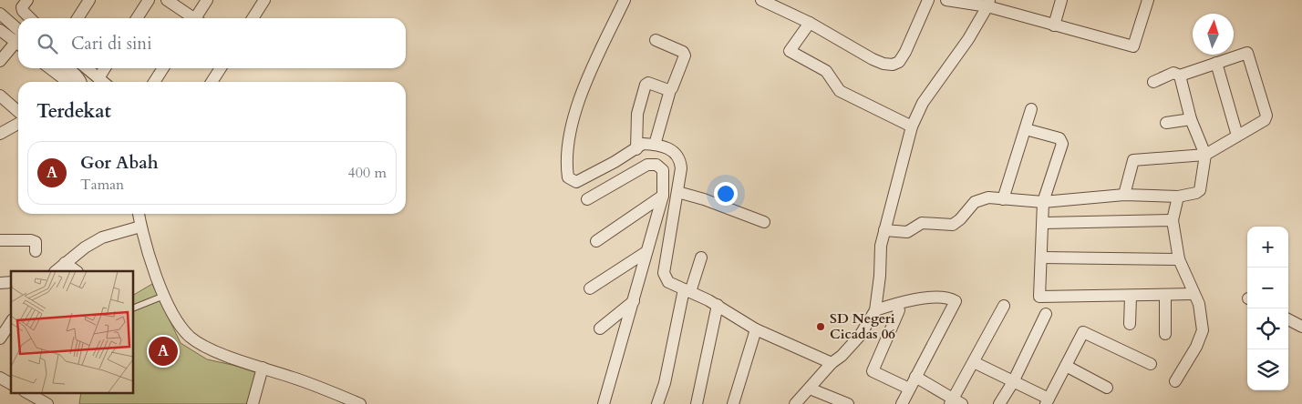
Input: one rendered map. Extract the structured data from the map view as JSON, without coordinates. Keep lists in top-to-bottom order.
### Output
{
  "places": ["SD Negeri Cicadas 06"],
  "north": "top",
  "page": {
    "search": "Cari di sini",
    "heading": "Terdekat",
    "list": [
      {
        "mark": "A",
        "name": "Gor Abah",
        "note": "Taman",
        "value": "400 m"
      }
    ],
    "map_buttons": ["+", "−"],
    "pins": "A"
  }
}
